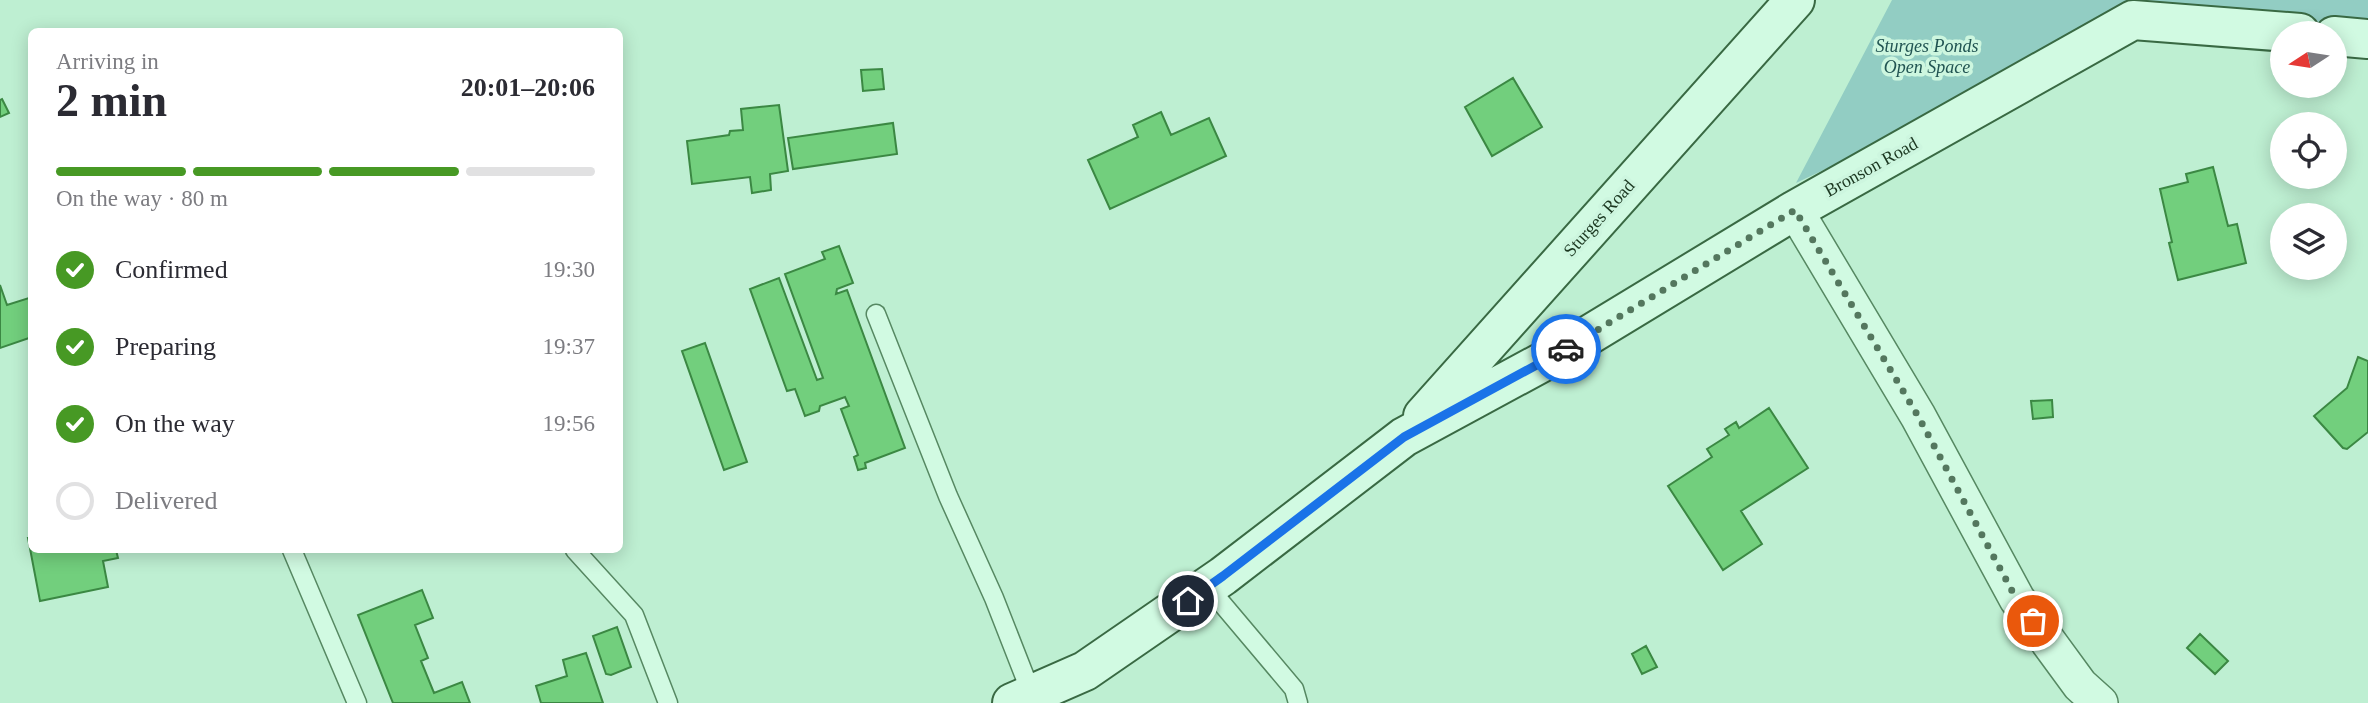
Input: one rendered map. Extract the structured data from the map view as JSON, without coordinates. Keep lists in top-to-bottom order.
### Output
{
  "streets": {
    "main road": ["Bronson Road", "Sturges Road"]
  },
  "crossings": [
    ["Bronson Road", "Sturges Road"]
  ],
  "parks": ["Sturges Ponds Open Space"],
  "north": "left",
  "page": {
    "heading": ["2 min", "Arriving in", "20:01–20:06"],
    "bar": "On the way · 80 m",
    "list": [
      ["Confirmed", "19:30"],
      ["Preparing", "19:37"],
      ["On the way", "19:56"],
      "Delivered"
    ]
  }
}
